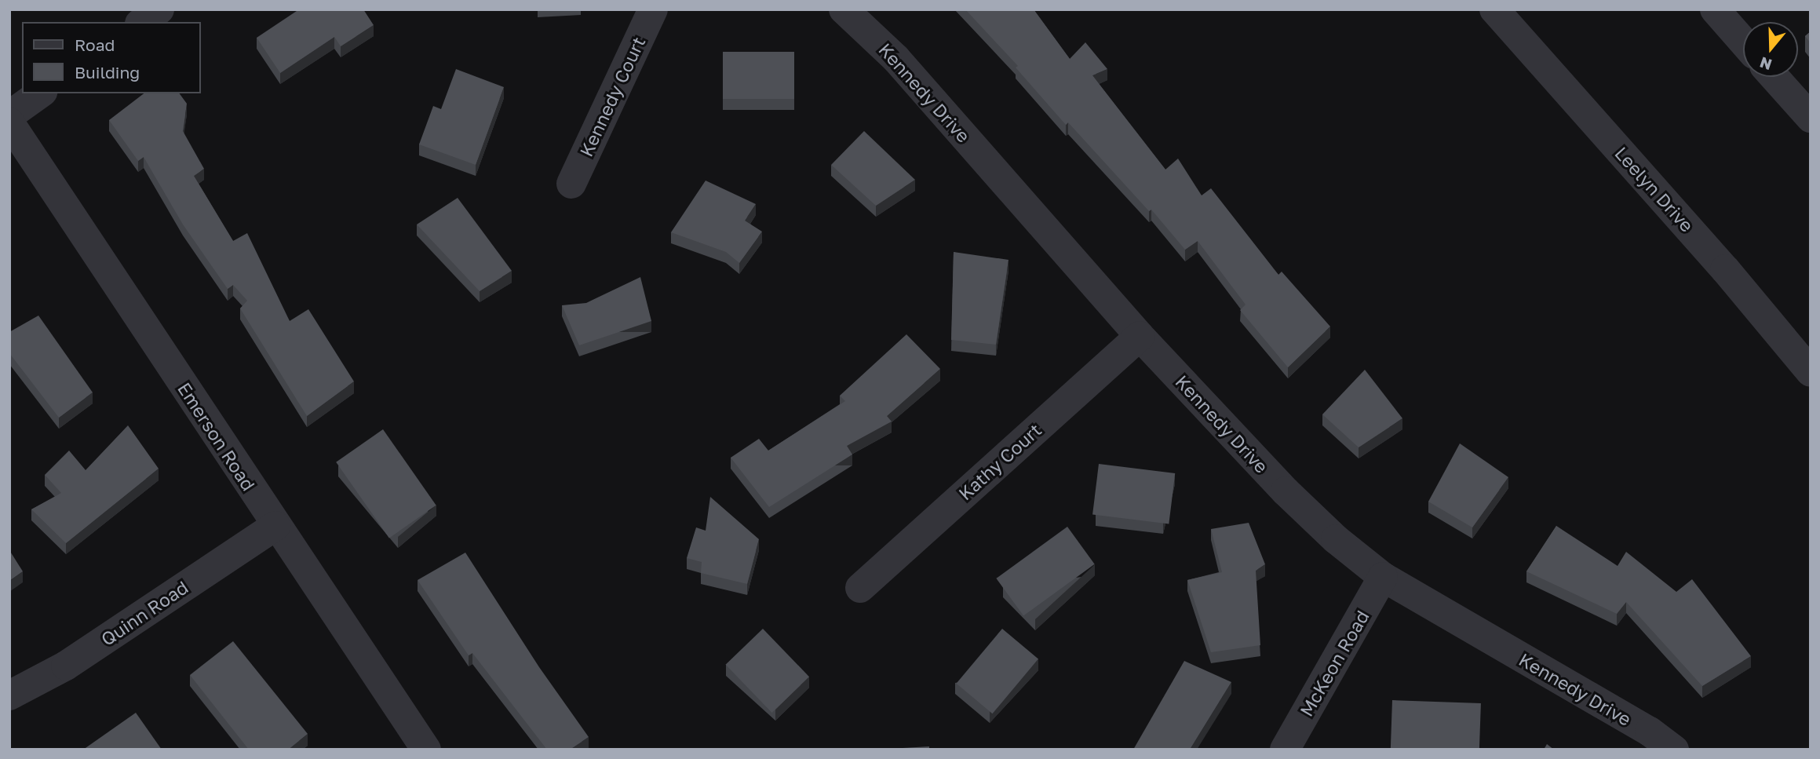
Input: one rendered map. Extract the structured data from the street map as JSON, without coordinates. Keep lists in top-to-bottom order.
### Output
{
  "streets": {
    "street": [
      "Kennedy Drive",
      "Kennedy Court",
      "Leelyn Drive",
      "Emerson Road",
      "Kathy Court",
      "Quinn Road",
      "McKeon Road"
    ]
  },
  "crossings": [
    ["Kennedy Drive", "Kathy Court"],
    ["Kennedy Drive", "McKeon Road"],
    ["Emerson Road", "Quinn Road"]
  ],
  "legend": ["Road", "Building"],
  "north": "bottom"
}
